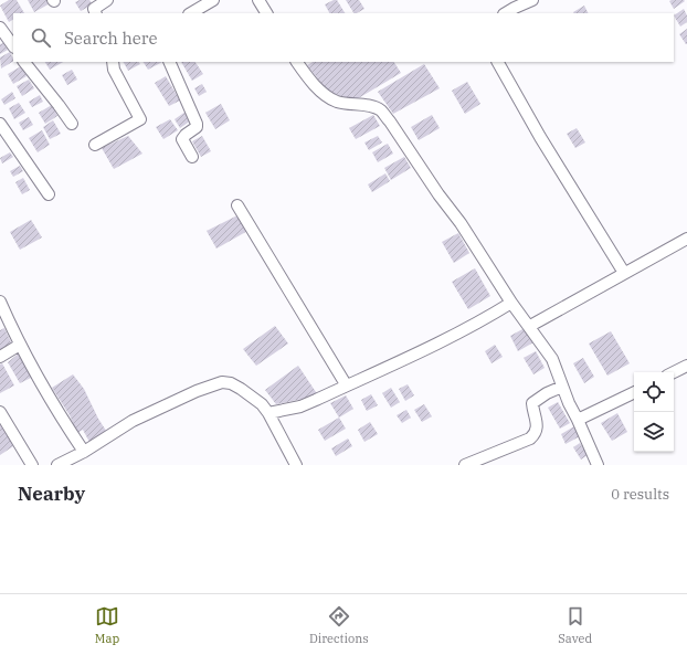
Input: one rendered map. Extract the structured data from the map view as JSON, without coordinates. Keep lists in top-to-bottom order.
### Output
{
  "page": {
    "search": "Search here",
    "heading": ["Nearby", "0 results"],
    "nav": ["Map", "Directions", "Saved"]
  }
}
